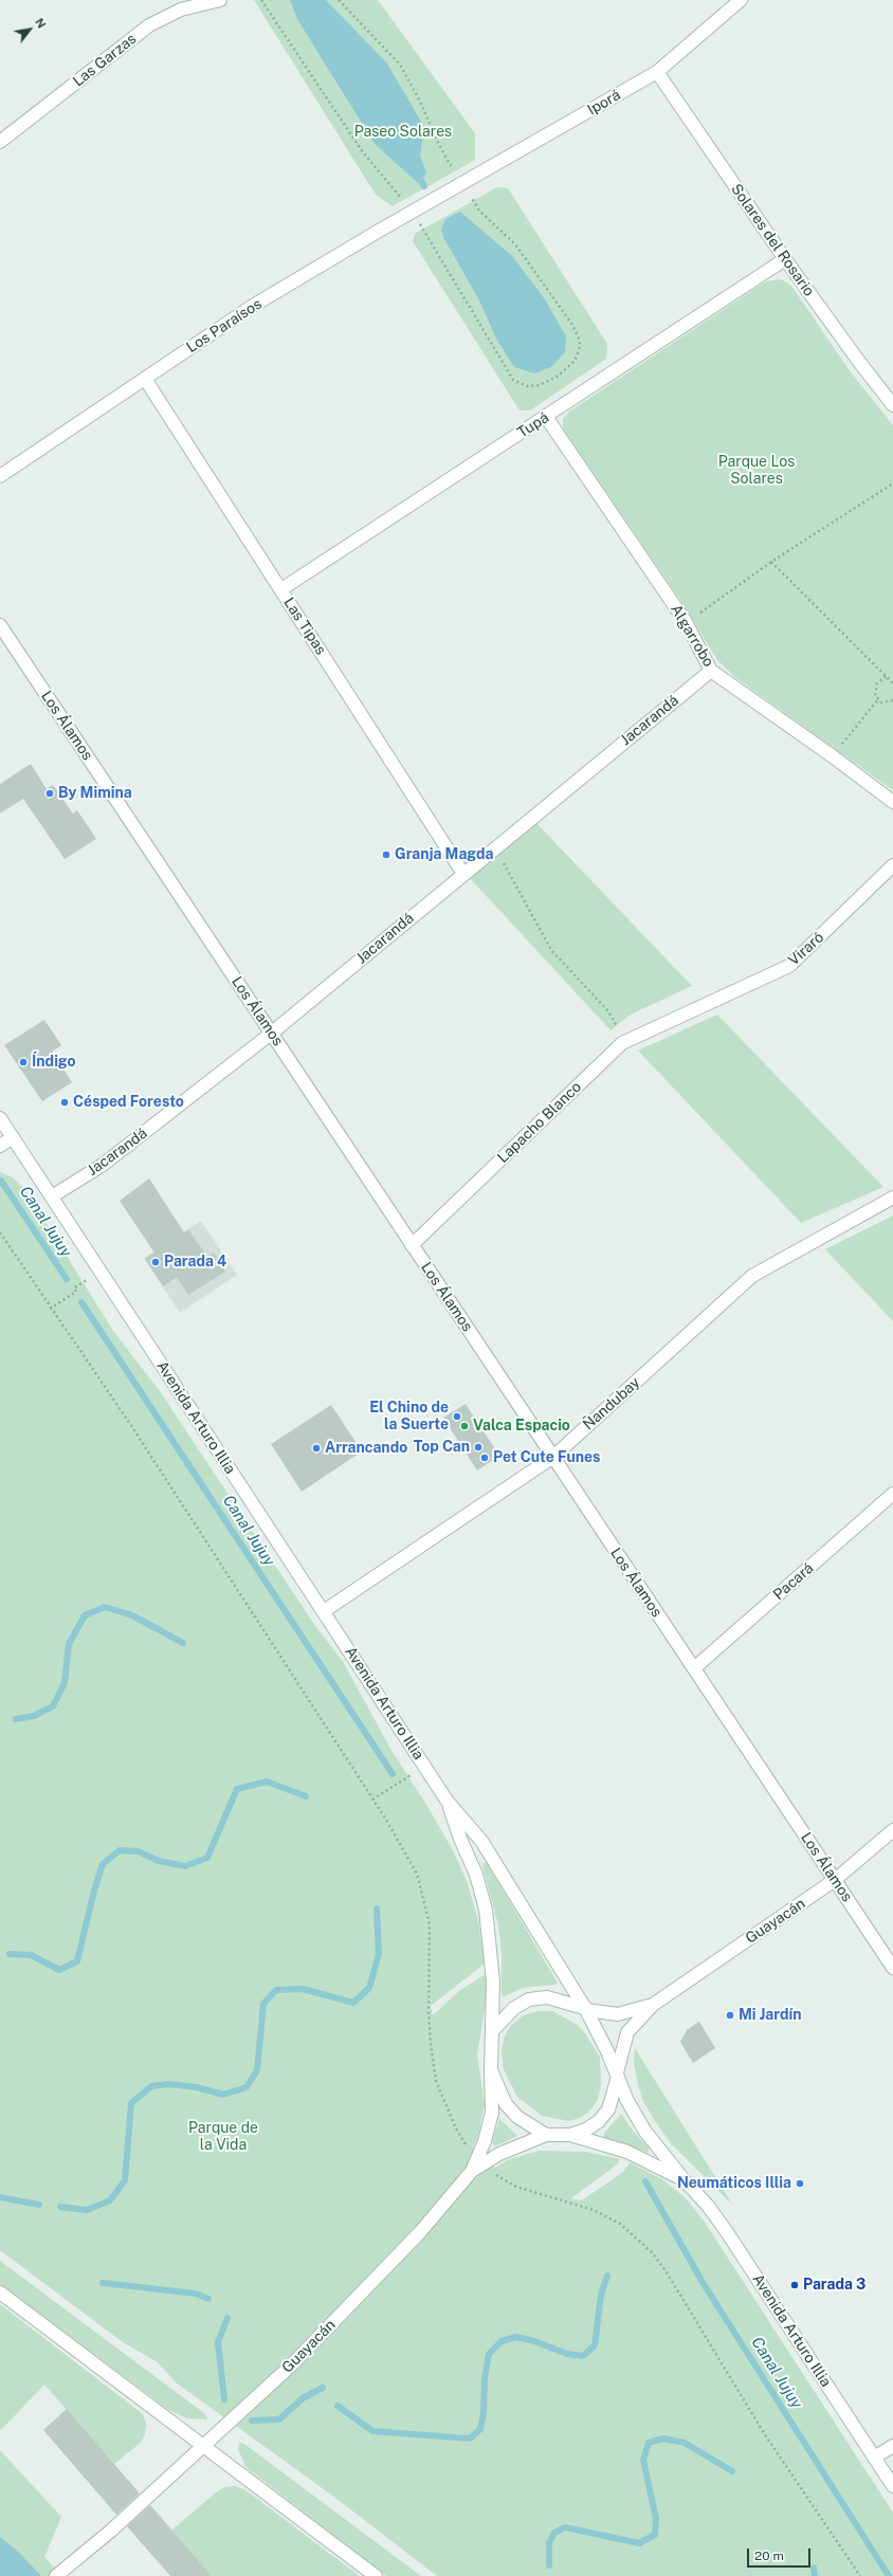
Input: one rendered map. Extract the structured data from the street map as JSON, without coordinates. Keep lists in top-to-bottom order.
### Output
{
  "streets": {
    "street": [
      "Las Garzas",
      "Iporá",
      "Solares del Rosario",
      "Los Paraísos",
      "Tupá",
      "Las Tipas",
      "Algarrobo",
      "Jacarandá",
      "Los Álamos",
      "Viraró",
      "Lapacho Blanco",
      "Ñandubay",
      "Avenida Arturo Illia",
      "Pacará",
      "Guayacán"
    ]
  },
  "crossings": [
    ["Iporá", "Solares del Rosario"],
    ["Iporá", "Los Paraísos"],
    ["Solares del Rosario", "Tupá"],
    ["Los Paraísos", "Las Tipas"],
    ["Tupá", "Las Tipas"],
    ["Tupá", "Algarrobo"],
    ["Las Tipas", "Jacarandá"],
    ["Algarrobo", "Jacarandá"],
    ["Jacarandá", "Los Álamos"],
    ["Jacarandá", "Avenida Arturo Illia"],
    ["Los Álamos", "Lapacho Blanco"],
    ["Los Álamos", "Ñandubay"],
    ["Los Álamos", "Pacará"],
    ["Los Álamos", "Guayacán"],
    ["Viraró", "Lapacho Blanco"],
    ["Ñandubay", "Avenida Arturo Illia"],
    ["Avenida Arturo Illia", "Guayacán"]
  ],
  "water": ["Canal Jujuy"],
  "parks": ["Paseo Solares", "Parque Los Solares", "Parque de la Vida"],
  "places": [
    "By Mimina",
    "Granja Magda",
    "Índigo",
    "Césped Foresto",
    "Parada 4",
    "El Chino de la Suerte",
    "Valca Espacio",
    "Top Can",
    "Arrancando",
    "Pet Cute Funes",
    "Mi Jardín",
    "Neumáticos Illia",
    "Parada 3"
  ],
  "scale_bar": "20 m",
  "north": "top right"
}
